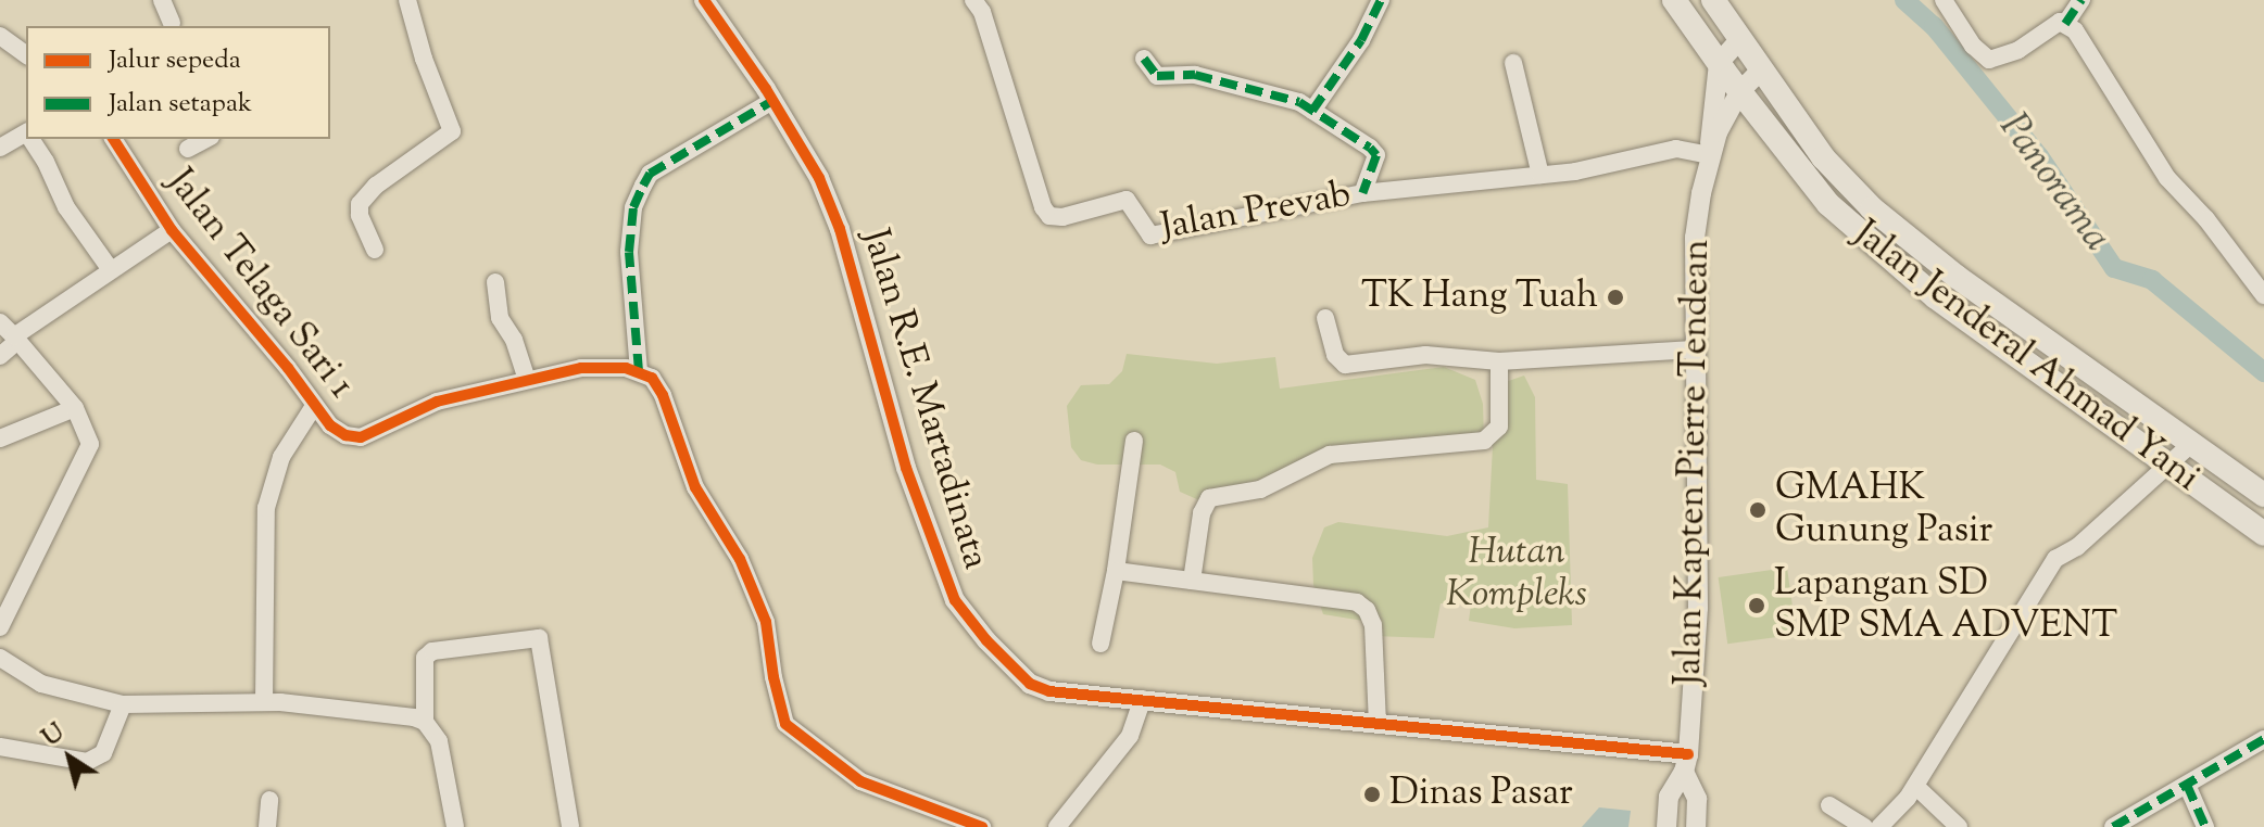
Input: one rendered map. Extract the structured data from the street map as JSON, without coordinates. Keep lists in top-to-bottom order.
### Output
{
  "streets": {
    "main road": ["Jalan Jenderal Ahmad Yani"],
    "street": [
      "Jalan Prevab",
      "Jalan Telaga Sari 1",
      "Jalan R.E. Martadinata",
      "Jalan Kapten Pierre Tendean"
    ]
  },
  "crossings": [
    ["Jalan Prevab", "Jalan Kapten Pierre Tendean"],
    ["Jalan Jenderal Ahmad Yani", "Jalan Kapten Pierre Tendean"],
    ["Jalan R.E. Martadinata", "Jalan Kapten Pierre Tendean"]
  ],
  "water": ["Panorama"],
  "parks": ["Hutan Kompleks"],
  "places": [
    "TK Hang Tuah",
    "GMAHK Gunung Pasir",
    "Lapangan SD SMP SMA ADVENT",
    "Dinas Pasar"
  ],
  "legend": ["Jalur sepeda", "Jalan setapak"],
  "north": "top left"
}
